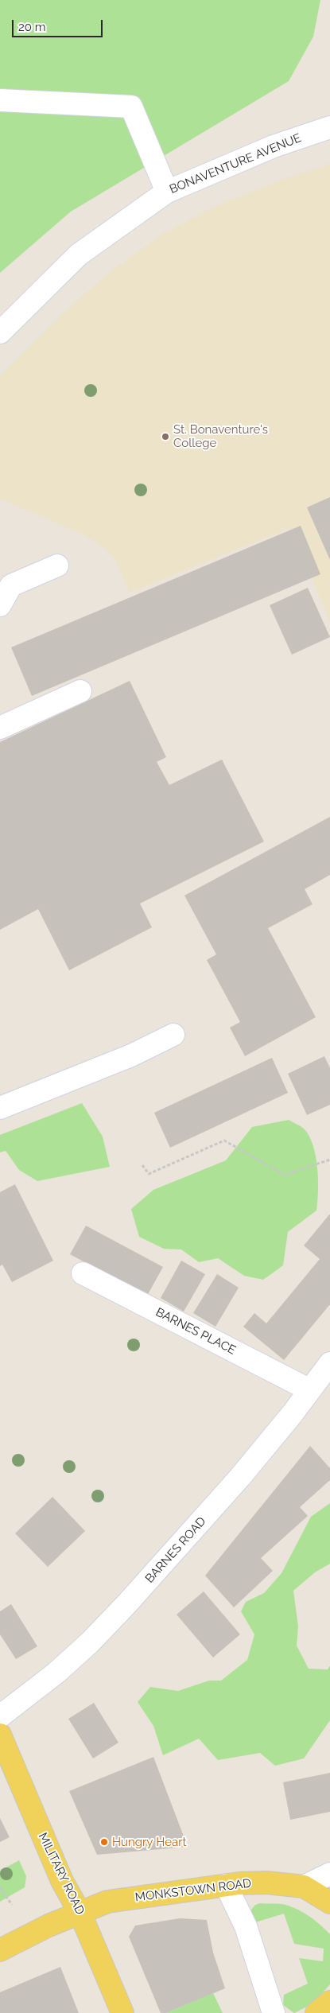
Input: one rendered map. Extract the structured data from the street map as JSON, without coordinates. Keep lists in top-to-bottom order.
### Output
{
  "streets": {
    "main road": ["MILITARY ROAD", "MONKSTOWN ROAD"],
    "street": ["BONAVENTURE AVENUE", "BARNES PLACE", "BARNES ROAD"]
  },
  "crossings": [
    ["BARNES PLACE", "BARNES ROAD"],
    ["MILITARY ROAD", "MONKSTOWN ROAD"]
  ],
  "places": ["St. Bonaventure's College", "Hungry Heart"],
  "scale_bar": "20 m"
}
